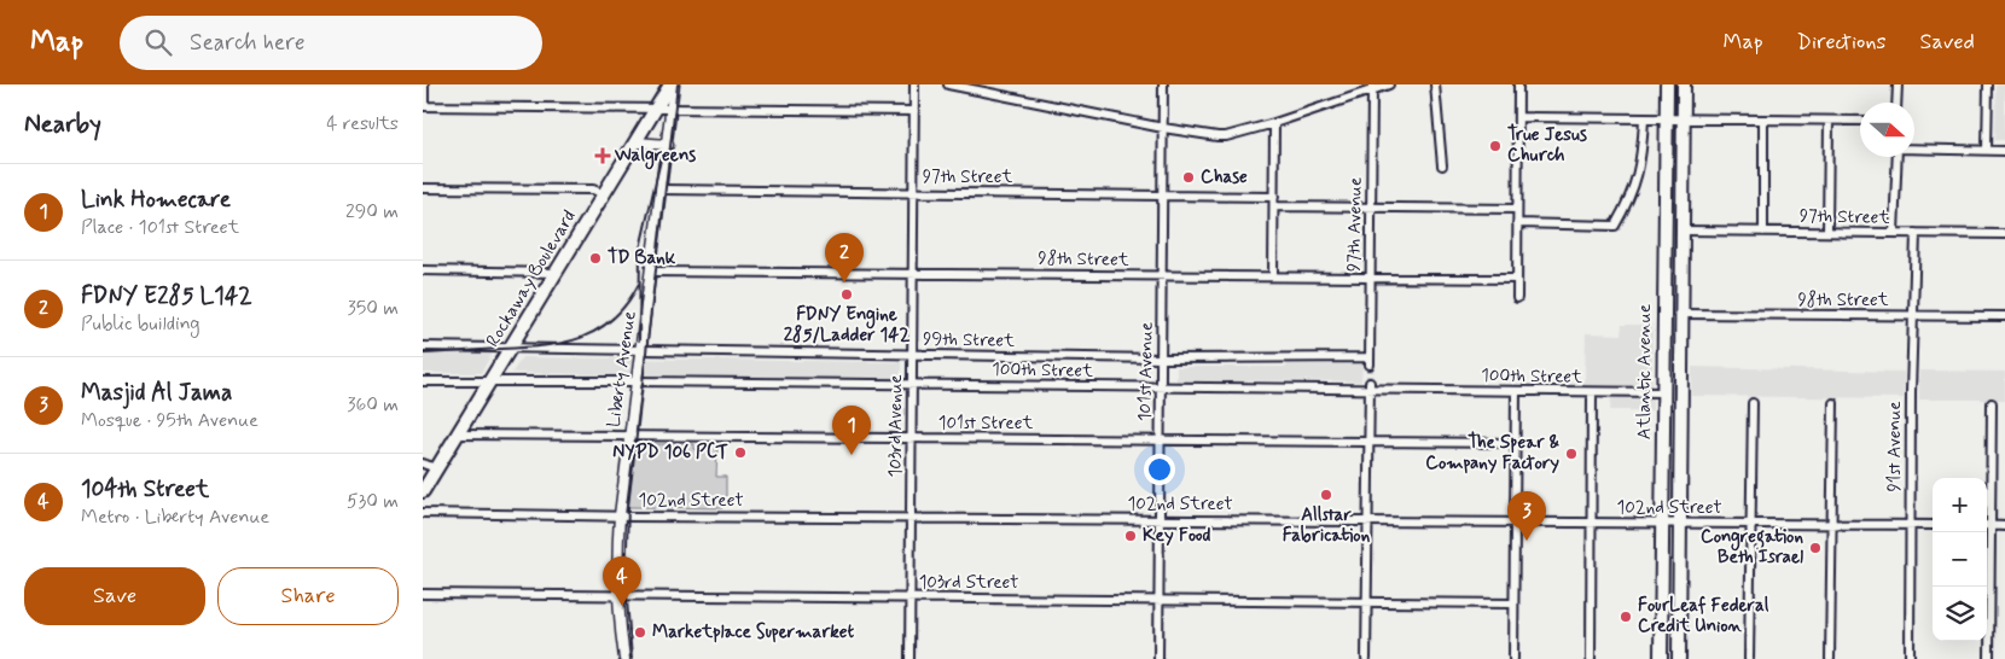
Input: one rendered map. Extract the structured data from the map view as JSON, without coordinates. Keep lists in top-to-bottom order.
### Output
{
  "streets": {
    "main road": ["Rockaway Boulevard", "Atlantic Avenue"],
    "street": [
      "97th Street",
      "97th Avenue",
      "98th Street",
      "99th Street",
      "Liberty Avenue",
      "100th Street",
      "101st Avenue",
      "101st Street",
      "103rd Avenue",
      "91st Avenue",
      "102nd Street",
      "103rd Street"
    ]
  },
  "crossings": [
    ["97th Street", "Liberty Avenue"],
    ["97th Street", "101st Avenue"],
    ["97th Street", "Atlantic Avenue"],
    ["97th Street", "103rd Avenue"],
    ["97th Street", "91st Avenue"],
    ["97th Avenue", "98th Street"],
    ["97th Avenue", "99th Street"],
    ["98th Street", "Liberty Avenue"],
    ["98th Street", "101st Avenue"],
    ["98th Street", "Atlantic Avenue"],
    ["98th Street", "103rd Avenue"],
    ["98th Street", "91st Avenue"],
    ["Rockaway Boulevard", "99th Street"],
    ["Rockaway Boulevard", "Liberty Avenue"],
    ["Rockaway Boulevard", "100th Street"],
    ["Rockaway Boulevard", "101st Street"],
    ["99th Street", "Liberty Avenue"],
    ["99th Street", "101st Avenue"],
    ["99th Street", "103rd Avenue"],
    ["Liberty Avenue", "100th Street"],
    ["Liberty Avenue", "101st Street"],
    ["Liberty Avenue", "102nd Street"],
    ["Liberty Avenue", "103rd Street"],
    ["100th Street", "101st Avenue"],
    ["100th Street", "Atlantic Avenue"],
    ["100th Street", "103rd Avenue"],
    ["101st Avenue", "101st Street"],
    ["101st Avenue", "102nd Street"],
    ["101st Avenue", "103rd Street"],
    ["Atlantic Avenue", "102nd Street"],
    ["101st Street", "103rd Avenue"],
    ["103rd Avenue", "102nd Street"],
    ["103rd Avenue", "103rd Street"],
    ["91st Avenue", "102nd Street"]
  ],
  "places": {
    "other": [
      "True Jesus Church",
      "Chase",
      "TD Bank",
      "FDNY Engine 285/Ladder 142",
      "NYPD 106 PCT",
      "The Spear & Company Factory",
      "Allstar Fabrication",
      "Key Food",
      "Congregation Beth Israel",
      "FourLeaf Federal Credit Union",
      "Marketplace Supermarket"
    ],
    "health": ["Walgreens"]
  },
  "north": "right",
  "page": {
    "header": "Map",
    "search": "Search here",
    "nav": ["Map", "Directions", "Saved"],
    "heading": ["Nearby", "4 results"],
    "list": [
      {
        "mark": "1",
        "name": "Link Homecare",
        "note": "Place · 101st Street",
        "value": "290 m"
      },
      {
        "mark": "2",
        "name": "FDNY E285 L142",
        "note": "Public building",
        "value": "350 m"
      },
      {
        "mark": "3",
        "name": "Masjid Al Jama",
        "note": "Mosque · 95th Avenue",
        "value": "360 m"
      },
      {
        "mark": "4",
        "name": "104th Street",
        "note": "Metro · Liberty Avenue",
        "value": "530 m"
      }
    ],
    "pins": [
      "2",
      "1",
      "3",
      "4"
    ],
    "map_buttons": ["+", "−"],
    "buttons": ["Save", "Share"]
  }
}
